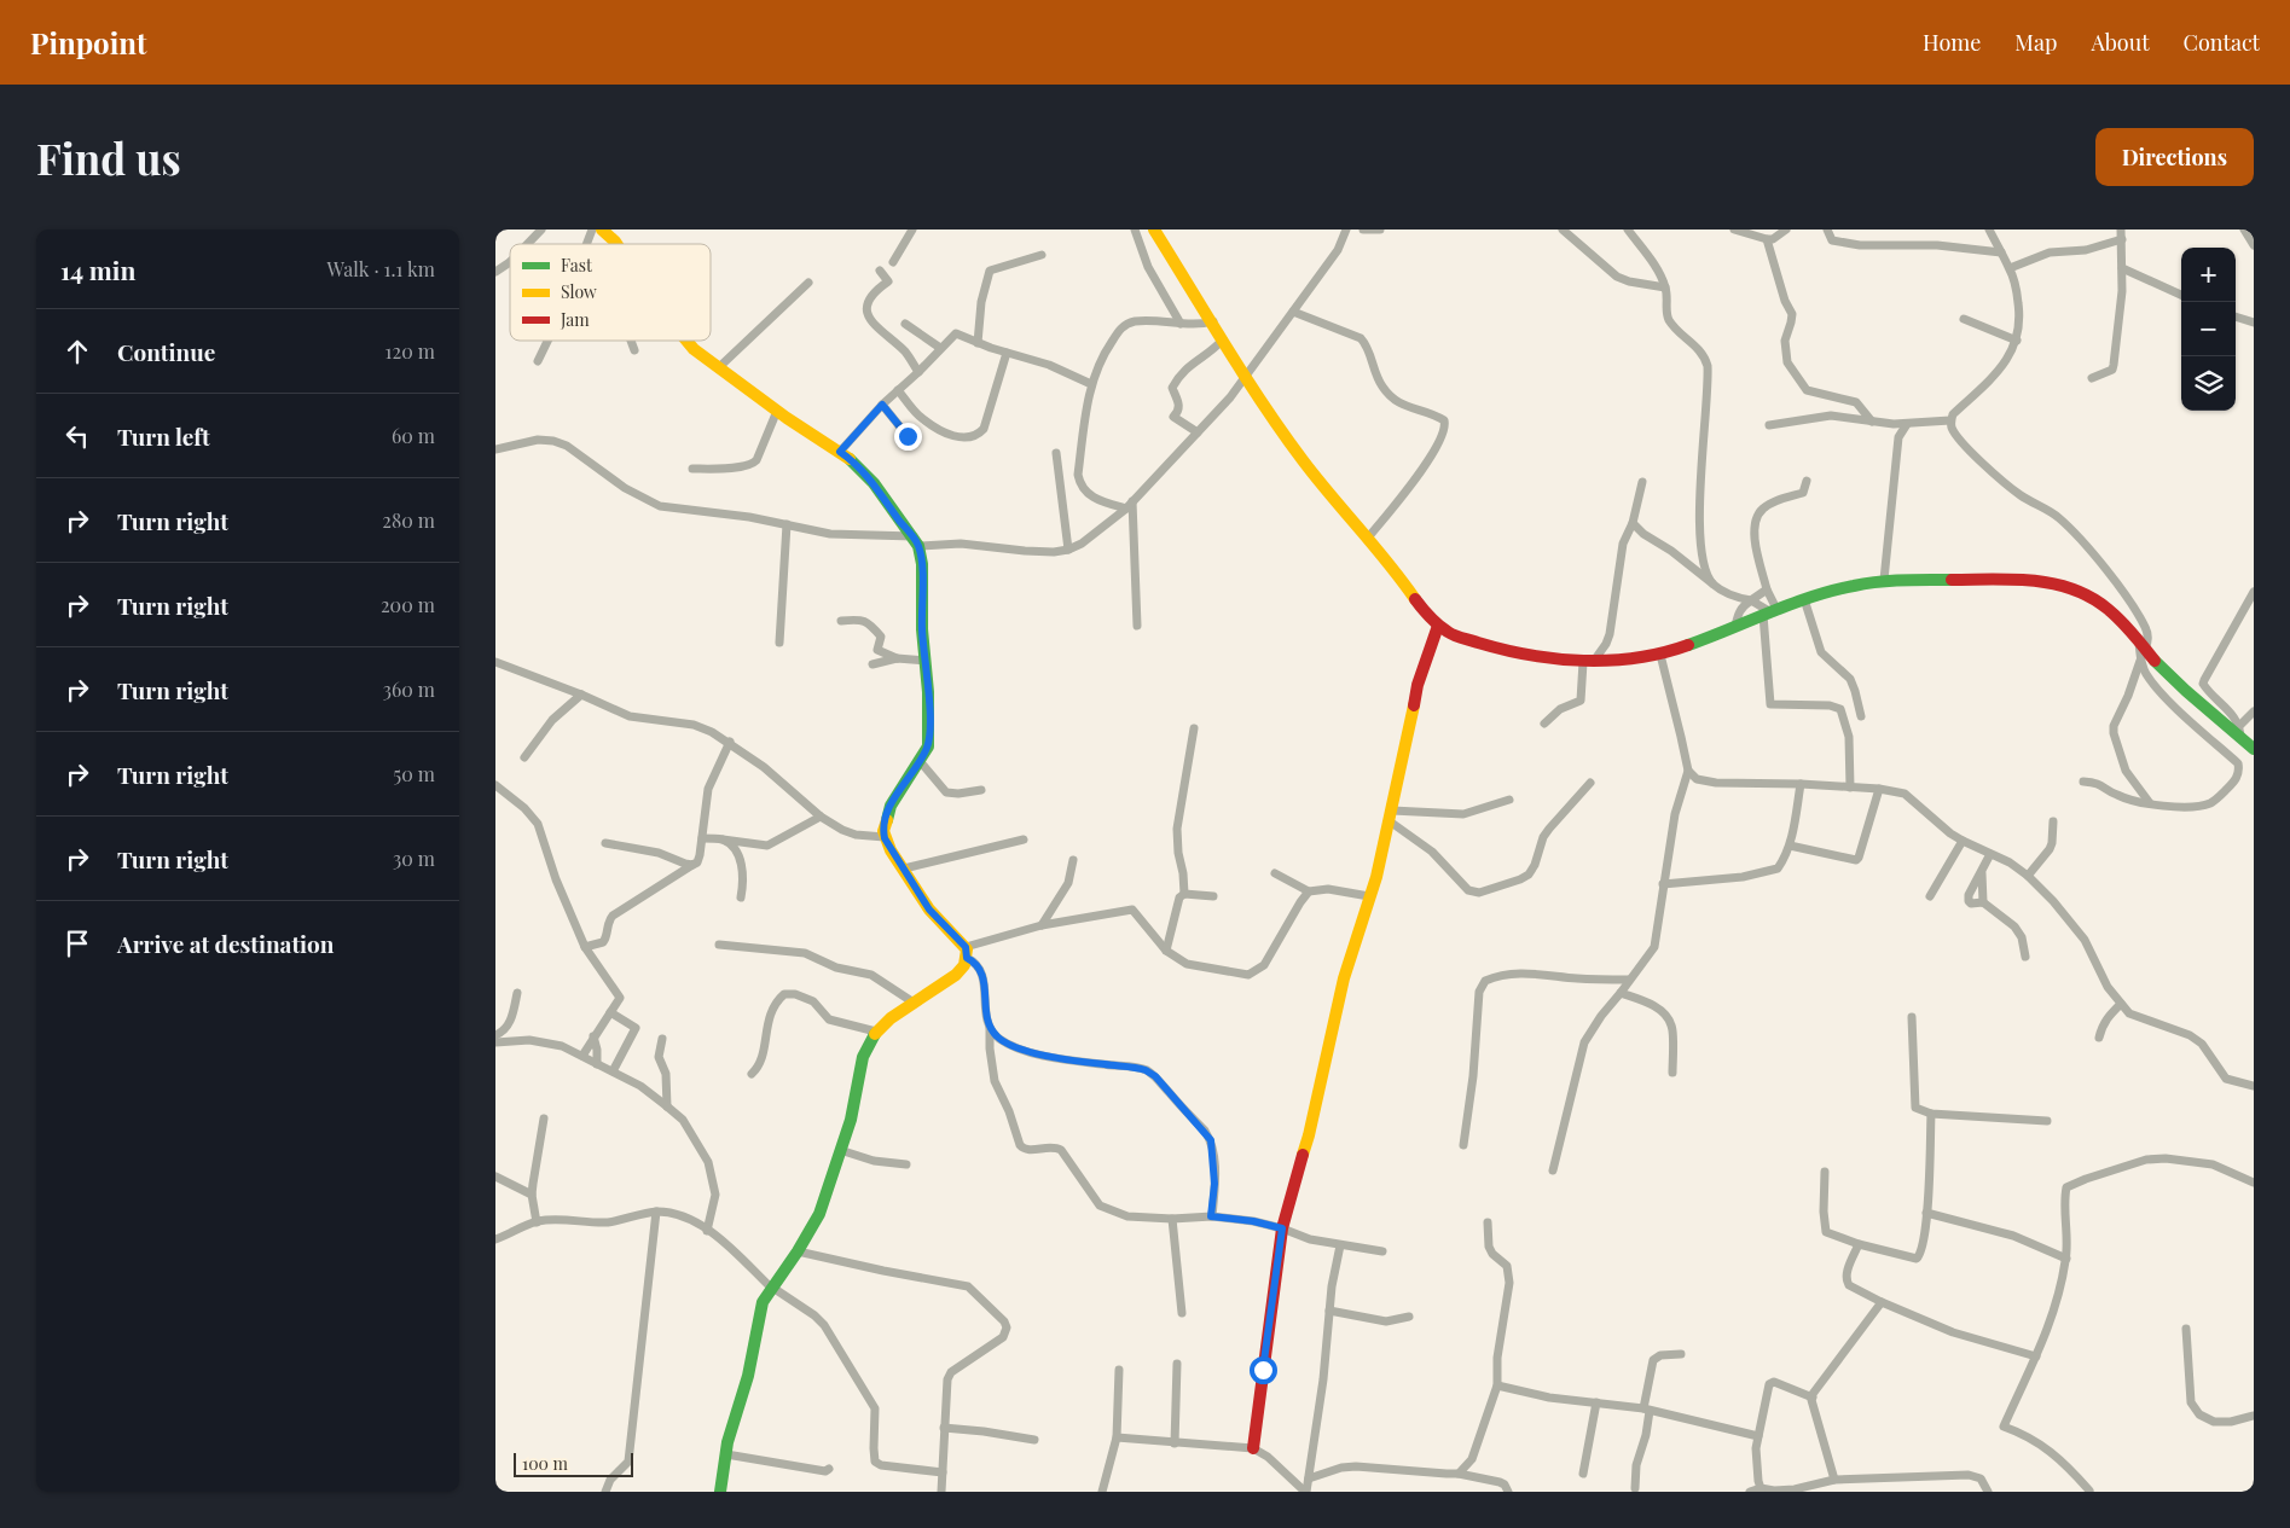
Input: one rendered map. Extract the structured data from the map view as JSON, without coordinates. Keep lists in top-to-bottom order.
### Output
{
  "legend": ["Fast", "Slow", "Jam"],
  "scale_bar": "100 m",
  "page": {
    "header": "Pinpoint",
    "nav": [
      "Home",
      "Map",
      "About",
      "Contact"
    ],
    "buttons": "Directions",
    "title": "Find us",
    "heading": ["14 min", "Walk · 1.1 km"],
    "map_buttons": ["+", "−"],
    "list": [
      ["Continue", "120 m"],
      ["Turn left", "60 m"],
      ["Turn right", "280 m"],
      ["Turn right", "200 m"],
      ["Turn right", "360 m"],
      ["Turn right", "50 m"],
      ["Turn right", "30 m"],
      "Arrive at destination"
    ],
    "scale": "100 m"
  }
}
